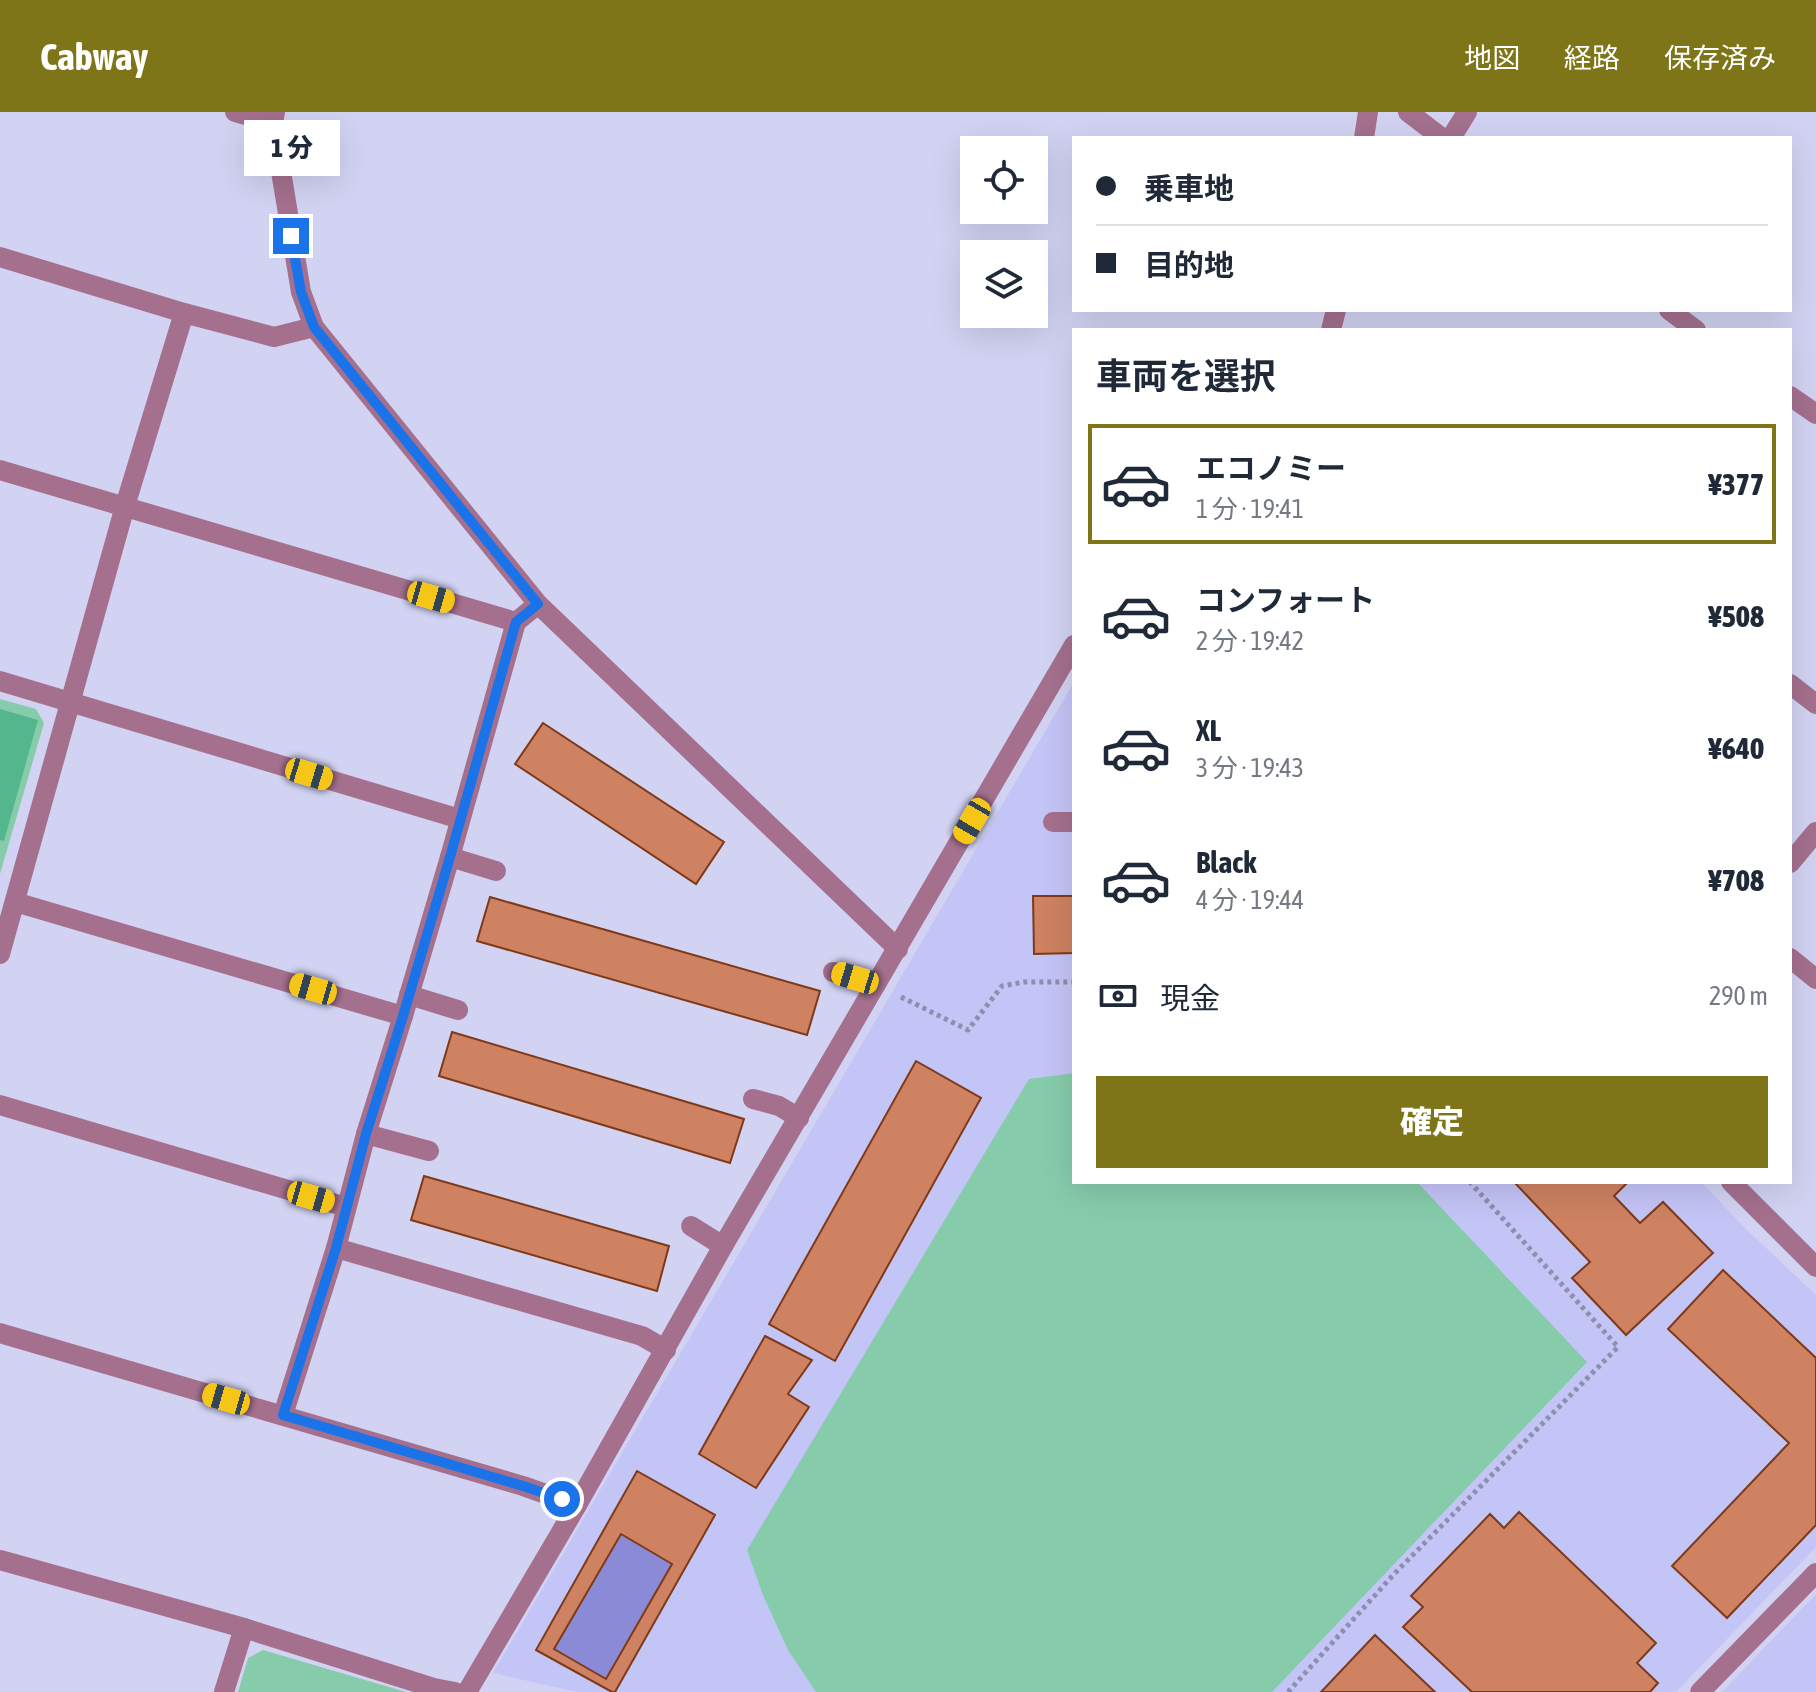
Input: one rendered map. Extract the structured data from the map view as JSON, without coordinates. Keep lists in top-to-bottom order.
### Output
{
  "page": {
    "header": "Cabway",
    "nav": ["地図", "経路", "保存済み"],
    "bubble": "1 分",
    "banner": ["乗車地", "目的地"],
    "heading": "車両を選択",
    "list": [
      {
        "name": "エコノミー",
        "note": "1 分 · 19:41",
        "value": "¥377"
      },
      {
        "name": "コンフォート",
        "note": "2 分 · 19:42",
        "value": "¥508"
      },
      {
        "name": "XL",
        "note": "3 分 · 19:43",
        "value": "¥640"
      },
      {
        "name": "Black",
        "note": "4 分 · 19:44",
        "value": "¥708"
      }
    ],
    "pay": ["現金", "290 m"],
    "buttons": "確定"
  }
}
